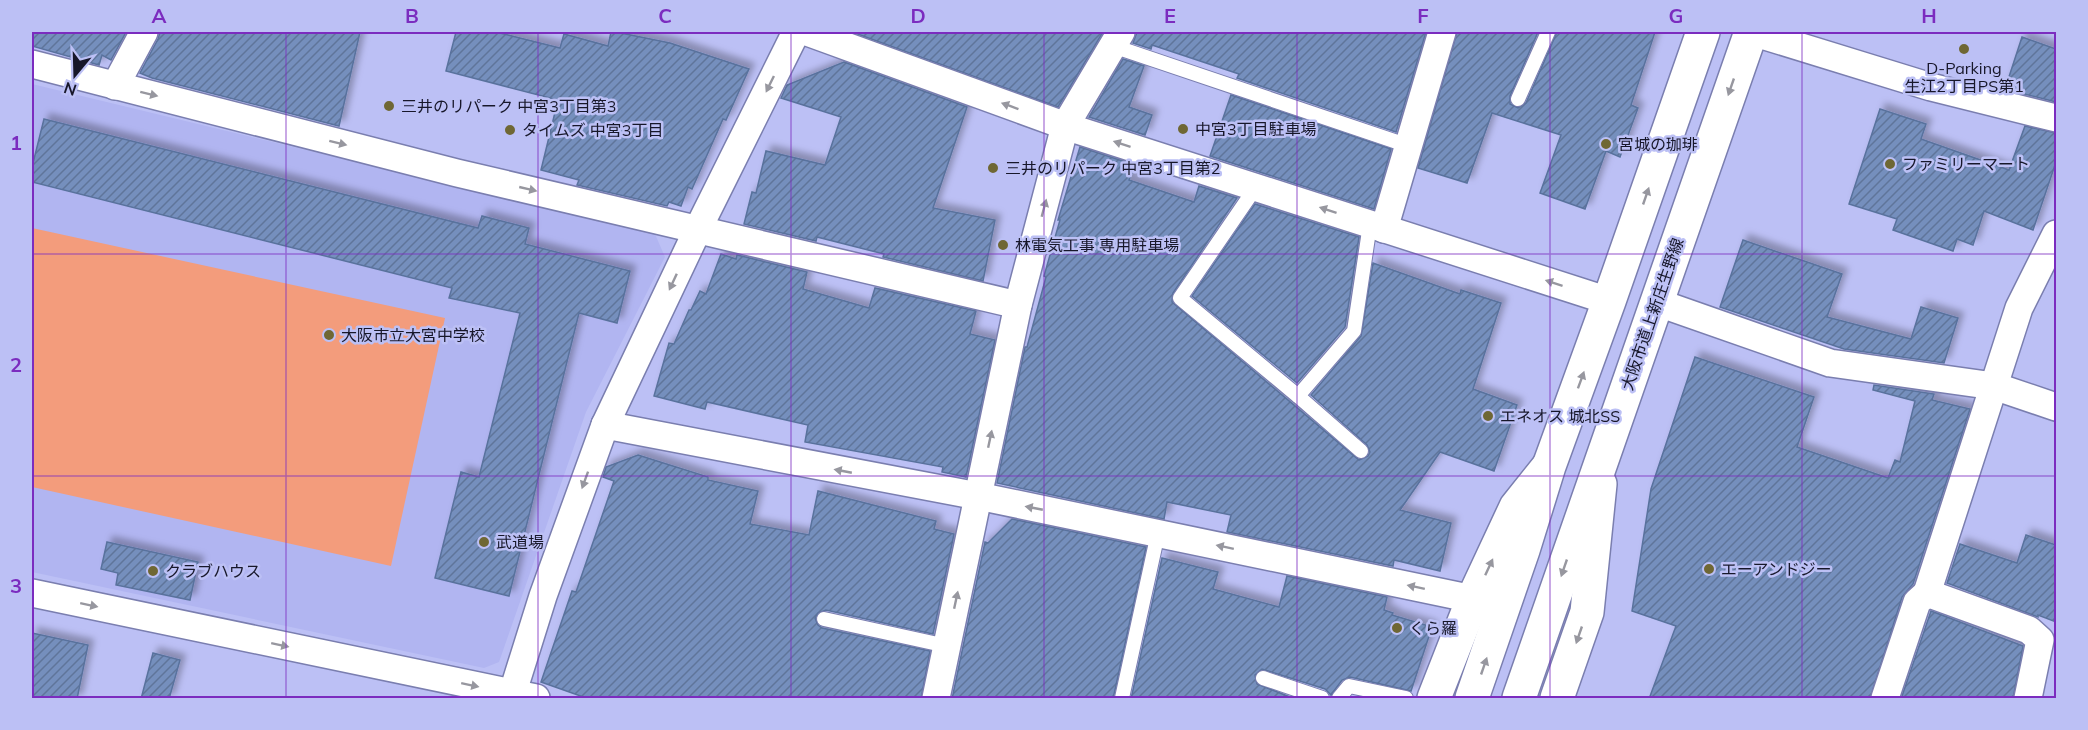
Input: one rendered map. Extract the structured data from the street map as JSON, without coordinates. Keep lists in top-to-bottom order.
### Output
{
  "streets": {
    "main road": ["大阪市道上新庄生野線"]
  },
  "places": [
    "D-Parking 生江2丁目PS第1",
    "三井のリパーク 中宮3丁目第3",
    "中宮3丁目駐車場",
    "タイムズ 中宮3丁目",
    "宮城の珈琲",
    "ファミリーマート",
    "三井のリパーク 中宮3丁目第2",
    "林電気工事 専用駐車場",
    "大阪市立大宮中学校",
    "エネオス 城北SS",
    "武道場",
    "エーアンドジー",
    "クラブハウス",
    "くら羅"
  ],
  "north": "bottom",
  "grid": {
    "columns": [
      "A",
      "B",
      "C",
      "D",
      "E",
      "F",
      "G",
      "H"
    ],
    "rows": ["1", "2", "3"]
  }
}
